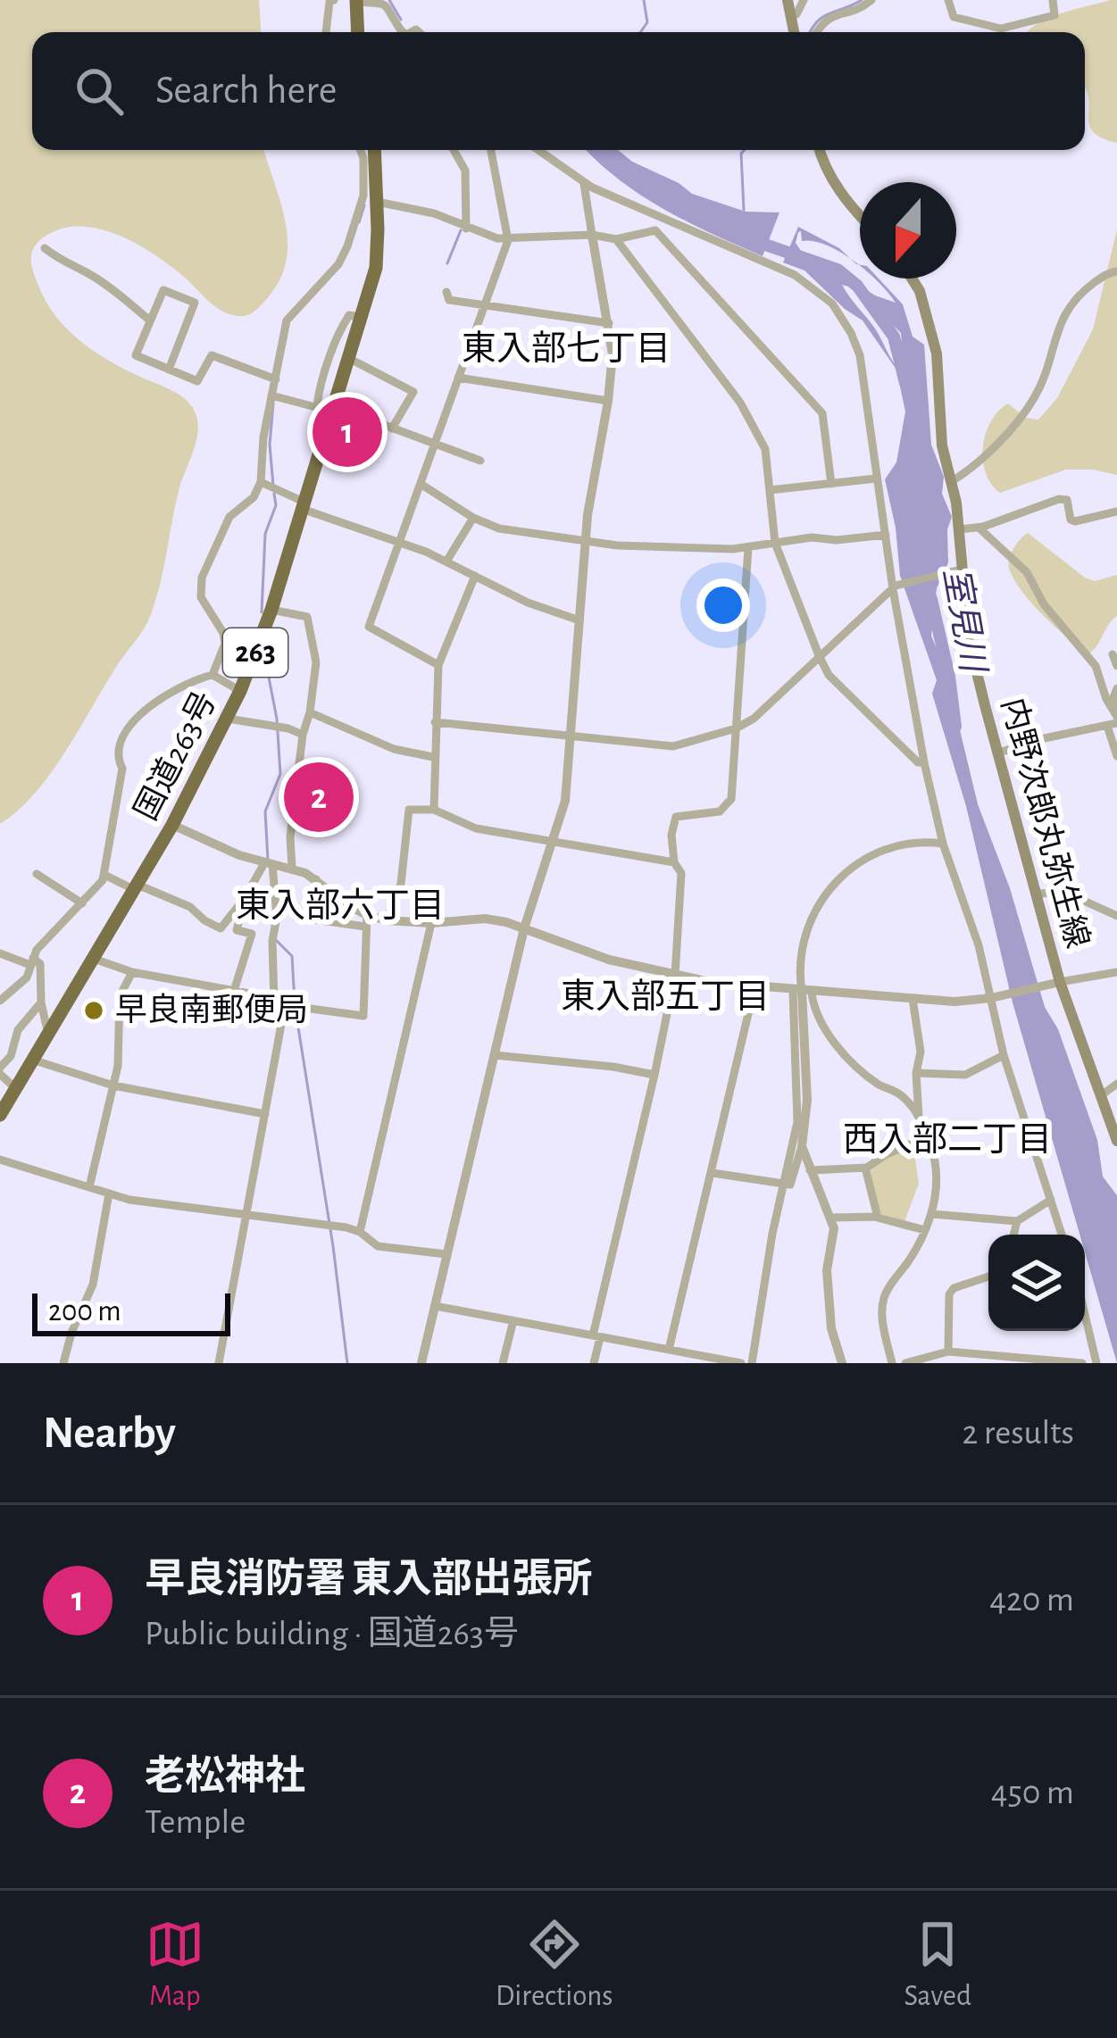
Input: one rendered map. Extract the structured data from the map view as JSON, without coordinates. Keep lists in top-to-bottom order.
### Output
{
  "streets": {
    "highway": ["263", "国道263号"],
    "main road": ["内野次郎丸弥生線"]
  },
  "districts": [
    "東入部七丁目",
    "東入部六丁目",
    "東入部五丁目",
    "西入部二丁目"
  ],
  "water": ["室見川"],
  "places": ["早良南郵便局"],
  "scale_bar": "200 m",
  "north": "bottom",
  "page": {
    "search": "Search here",
    "pins": ["1", "2"],
    "scale": "200 m",
    "heading": ["Nearby", "2 results"],
    "list": [
      {
        "mark": "1",
        "name": "早良消防署 東入部出張所",
        "note": "Public building · 国道263号",
        "value": "420 m"
      },
      {
        "mark": "2",
        "name": "老松神社",
        "note": "Temple",
        "value": "450 m"
      }
    ],
    "nav": ["Map", "Directions", "Saved"]
  }
}
